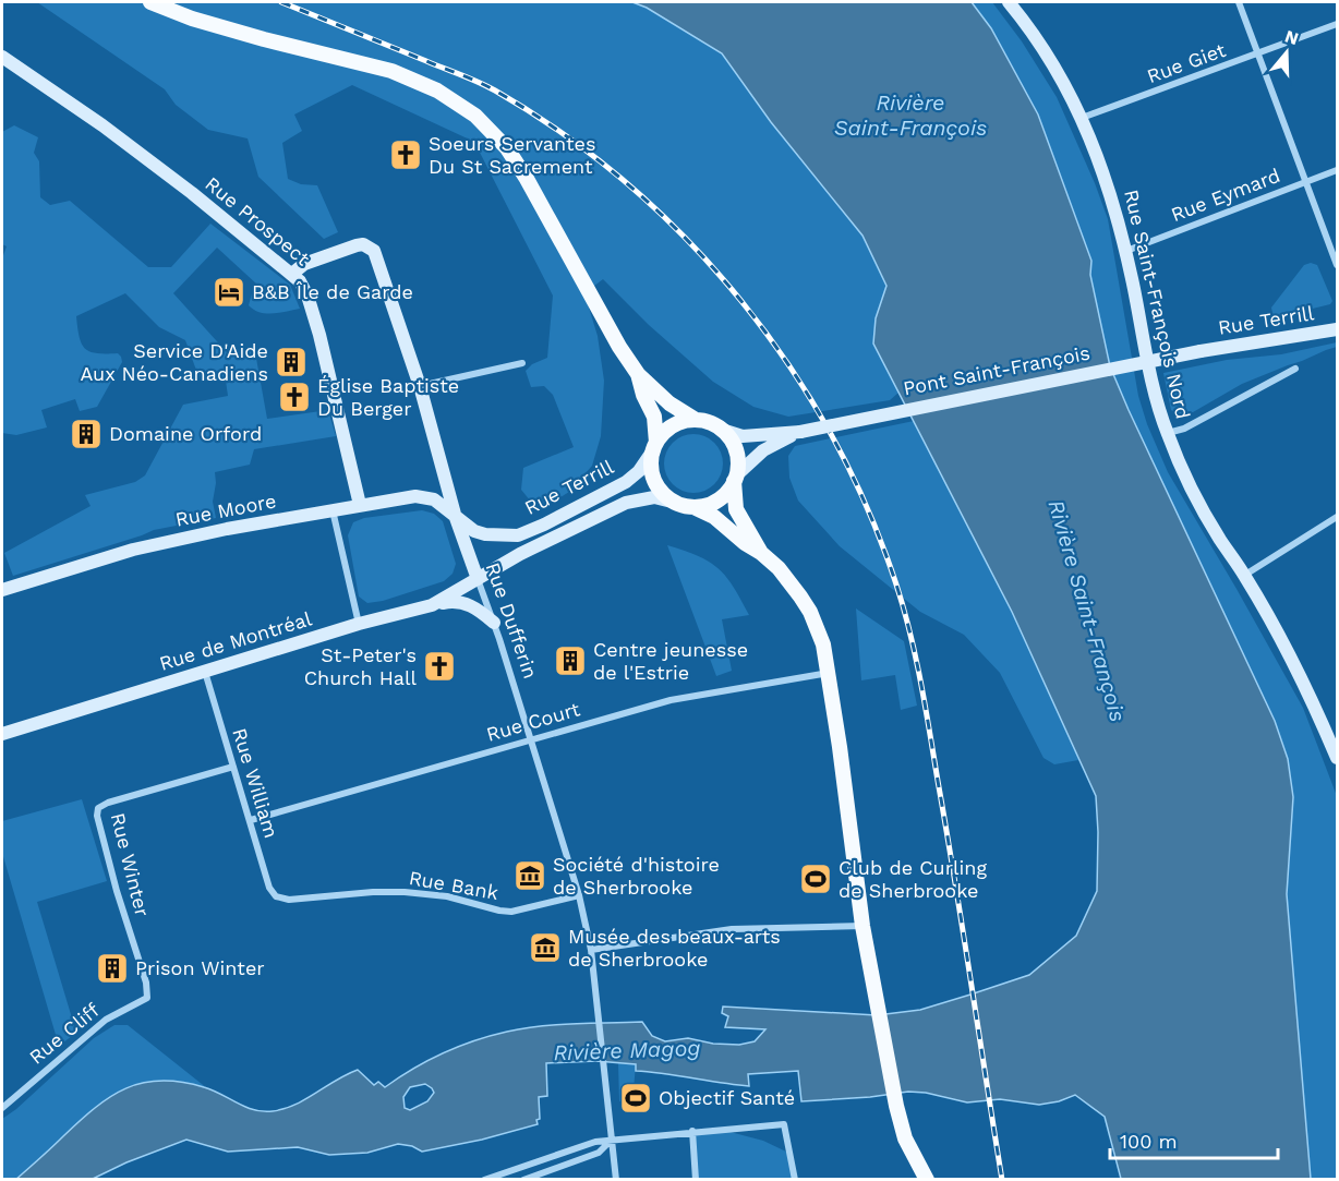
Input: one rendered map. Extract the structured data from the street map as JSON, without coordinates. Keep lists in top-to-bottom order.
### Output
{
  "streets": {
    "street": [
      "Rue Giet",
      "Rue Eymard",
      "Rue Prospect",
      "Rue Saint-François Nord",
      "Rue Terrill",
      "Pont Saint-François",
      "Rue Moore",
      "Rue Dufferin",
      "Rue de Montréal",
      "Rue Court",
      "Rue William",
      "Rue Winter",
      "Rue Bank",
      "Rue Cliff"
    ]
  },
  "crossings": [
    ["Rue Giet", "Rue Saint-François Nord"],
    ["Rue Eymard", "Rue Saint-François Nord"],
    ["Rue Prospect", "Rue Moore"],
    ["Rue Prospect", "Rue Dufferin"],
    ["Rue Terrill", "Pont Saint-François"],
    ["Rue Terrill", "Rue Moore"],
    ["Rue Terrill", "Rue Dufferin"],
    ["Rue Terrill", "Rue de Montréal"],
    ["Rue Moore", "Rue Dufferin"],
    ["Rue Dufferin", "Rue de Montréal"],
    ["Rue Dufferin", "Rue Court"],
    ["Rue Dufferin", "Rue Bank"],
    ["Rue de Montréal", "Rue William"],
    ["Rue Court", "Rue William"],
    ["Rue William", "Rue Winter"],
    ["Rue William", "Rue Bank"],
    ["Rue Winter", "Rue Cliff"]
  ],
  "water": ["Rivière Saint-François", "Rivière Magog"],
  "places": {
    "church": ["Soeurs Servantes Du St Sacrement", "Église Baptiste Du Berger", "St-Peter's Church Hall"],
    "hotel": ["B&B Île de Garde"],
    "building": [
      "Service D'Aide Aux Néo-Canadiens",
      "Domaine Orford",
      "Centre jeunesse de l'Estrie",
      "Prison Winter"
    ],
    "museum": ["Société d'histoire de Sherbrooke", "Musée des beaux-arts de Sherbrooke"],
    "sports": ["Club de Curling de Sherbrooke", "Objectif Santé"]
  },
  "scale_bar": "100 m",
  "north": "top"
}
